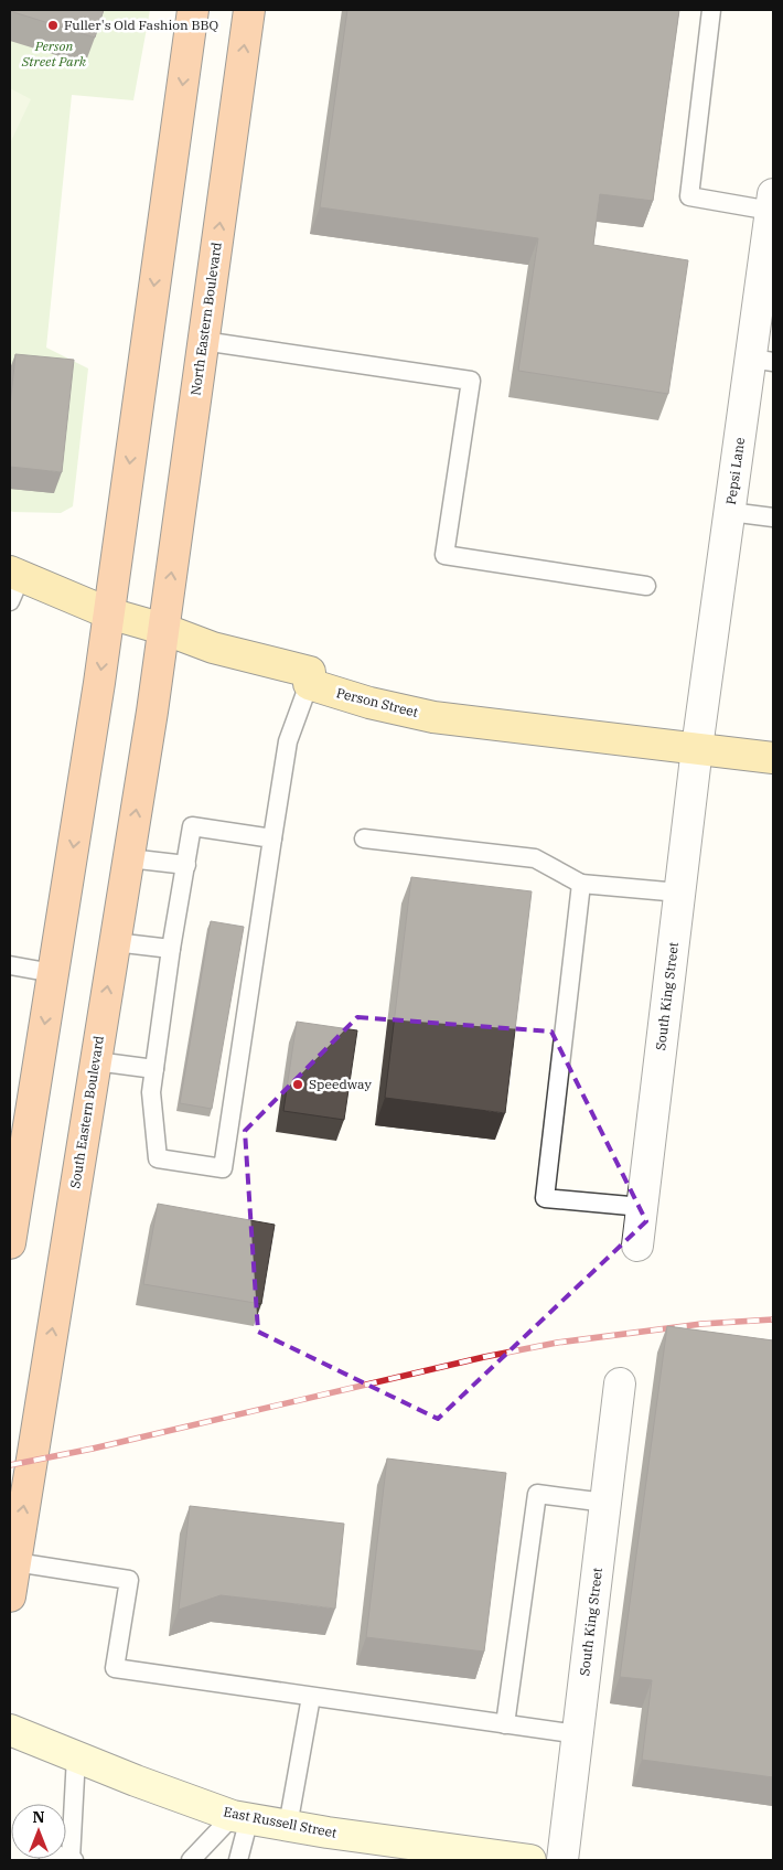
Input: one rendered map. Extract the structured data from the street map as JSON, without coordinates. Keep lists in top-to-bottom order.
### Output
{
  "streets": {
    "highway": ["North Eastern Boulevard", "South Eastern Boulevard"],
    "main road": ["Person Street"],
    "street": ["Pepsi Lane", "South King Street", "East Russell Street"]
  },
  "crossings": [
    ["North Eastern Boulevard", "South Eastern Boulevard"],
    ["Pepsi Lane", "Person Street"],
    ["Pepsi Lane", "South King Street"],
    ["Person Street", "South King Street"]
  ],
  "parks": ["Person Street Park"],
  "places": ["Fuller's Old Fashion BBQ", "Speedway"],
  "north": "top"
}
